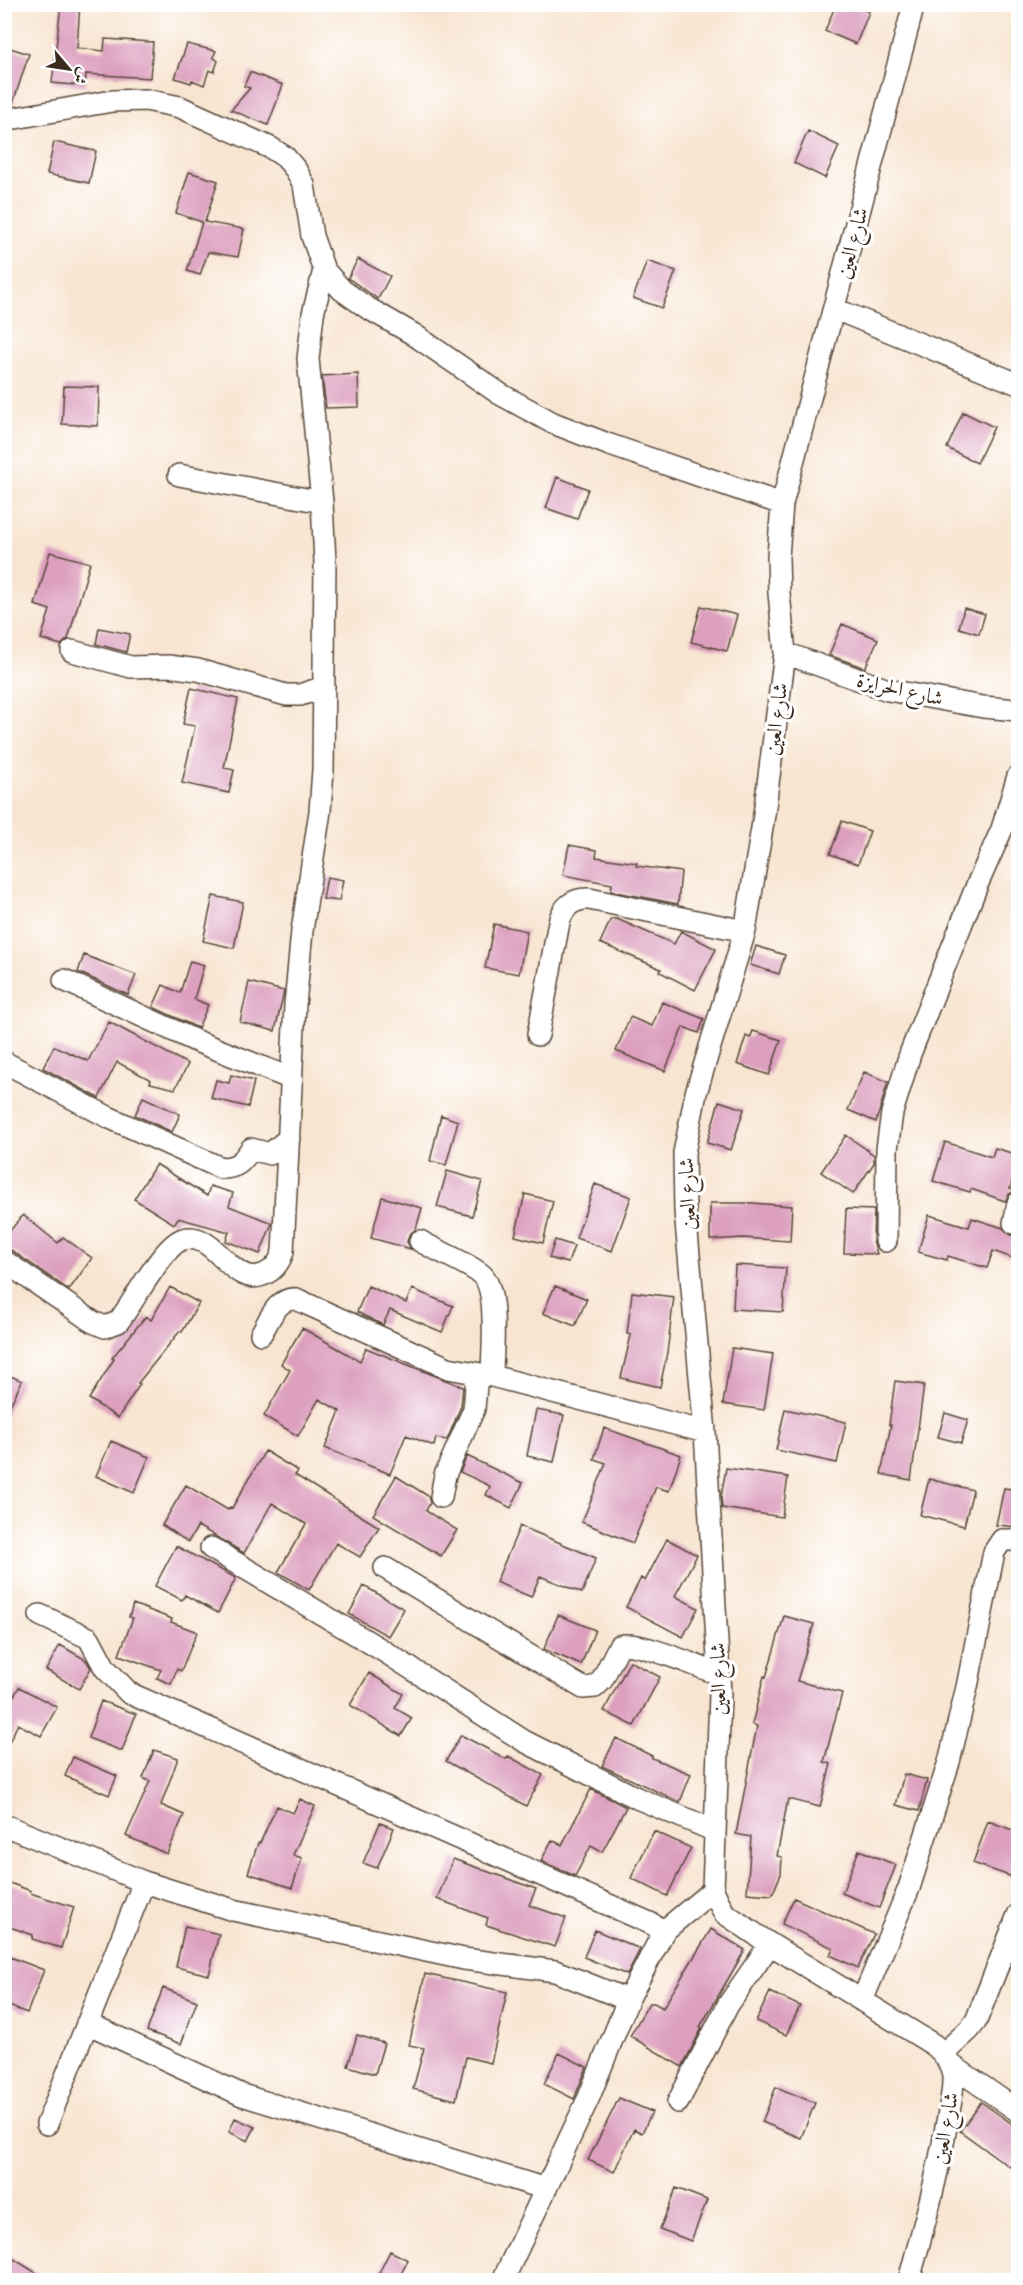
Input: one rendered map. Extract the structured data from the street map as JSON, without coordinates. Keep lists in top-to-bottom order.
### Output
{
  "streets": {
    "street": ["شارع العين", "شارع الحرايزة"]
  },
  "crossings": [
    ["شارع العين", "شارع الحرايزة"]
  ],
  "north": "bottom right"
}
